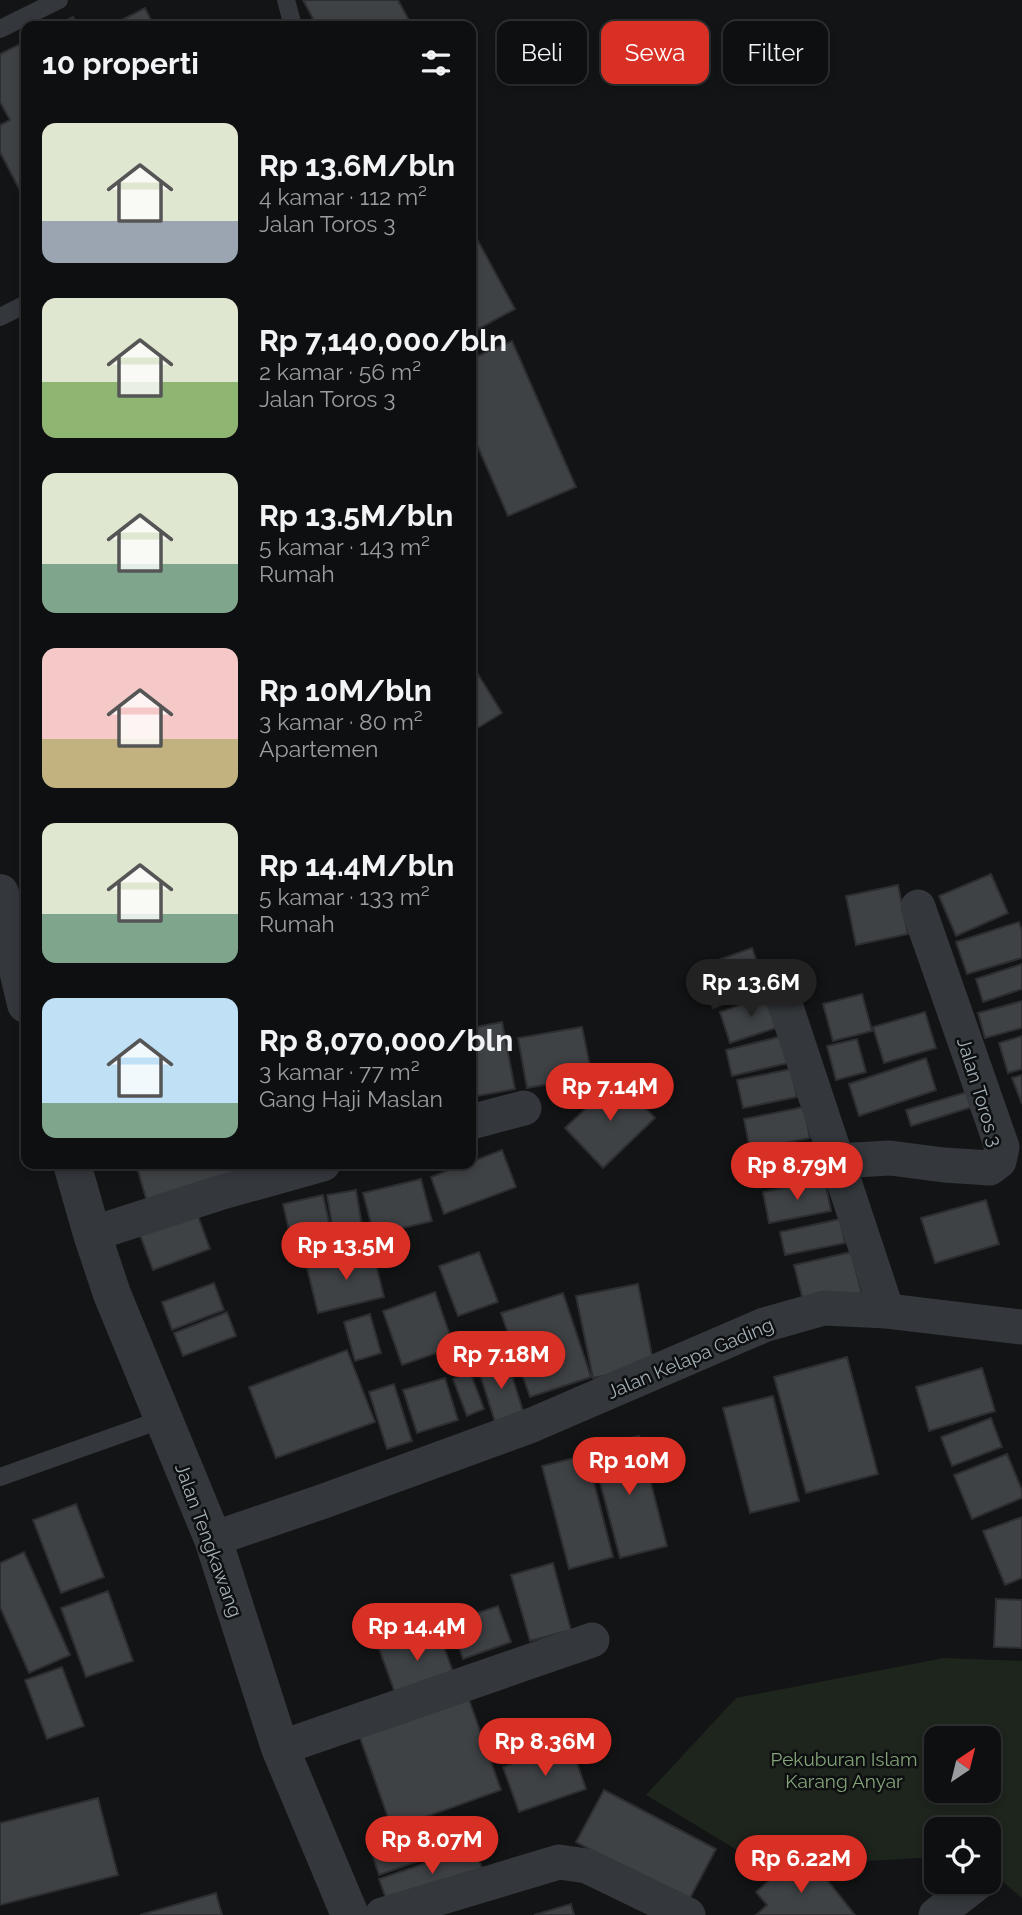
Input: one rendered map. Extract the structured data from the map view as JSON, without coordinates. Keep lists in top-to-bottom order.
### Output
{
  "streets": {
    "street": ["Jalan Toros 3", "Jalan Kelapa Gading", "Jalan Tengkawang"]
  },
  "crossings": [
    ["Jalan Kelapa Gading", "Jalan Tengkawang"]
  ],
  "parks": ["Pekuburan Islam Karang Anyar"],
  "north": "top right",
  "page": {
    "chip": ["Beli", "Sewa", "Filter"],
    "heading": "10 properti",
    "list": [
      {
        "name": "Rp 13.6M/bln",
        "note": "4 kamar · 112 m² · Jalan Toros 3"
      },
      {
        "name": "Rp 7,140,000/bln",
        "note": "2 kamar · 56 m² · Jalan Toros 3"
      },
      {
        "name": "Rp 13.5M/bln",
        "note": "5 kamar · 143 m² · Rumah"
      },
      {
        "name": "Rp 10M/bln",
        "note": "3 kamar · 80 m² · Apartemen"
      },
      {
        "name": "Rp 14.4M/bln",
        "note": "5 kamar · 133 m² · Rumah"
      },
      {
        "name": "Rp 8,070,000/bln",
        "note": "3 kamar · 77 m² · Gang Haji Maslan"
      }
    ],
    "price": [
      "Rp 13.6M",
      "Rp 7.14M",
      "Rp 8.79M",
      "Rp 13.5M",
      "Rp 7.18M",
      "Rp 10M",
      "Rp 14.4M",
      "Rp 8.36M",
      "Rp 8.07M",
      "Rp 6.22M"
    ]
  }
}
